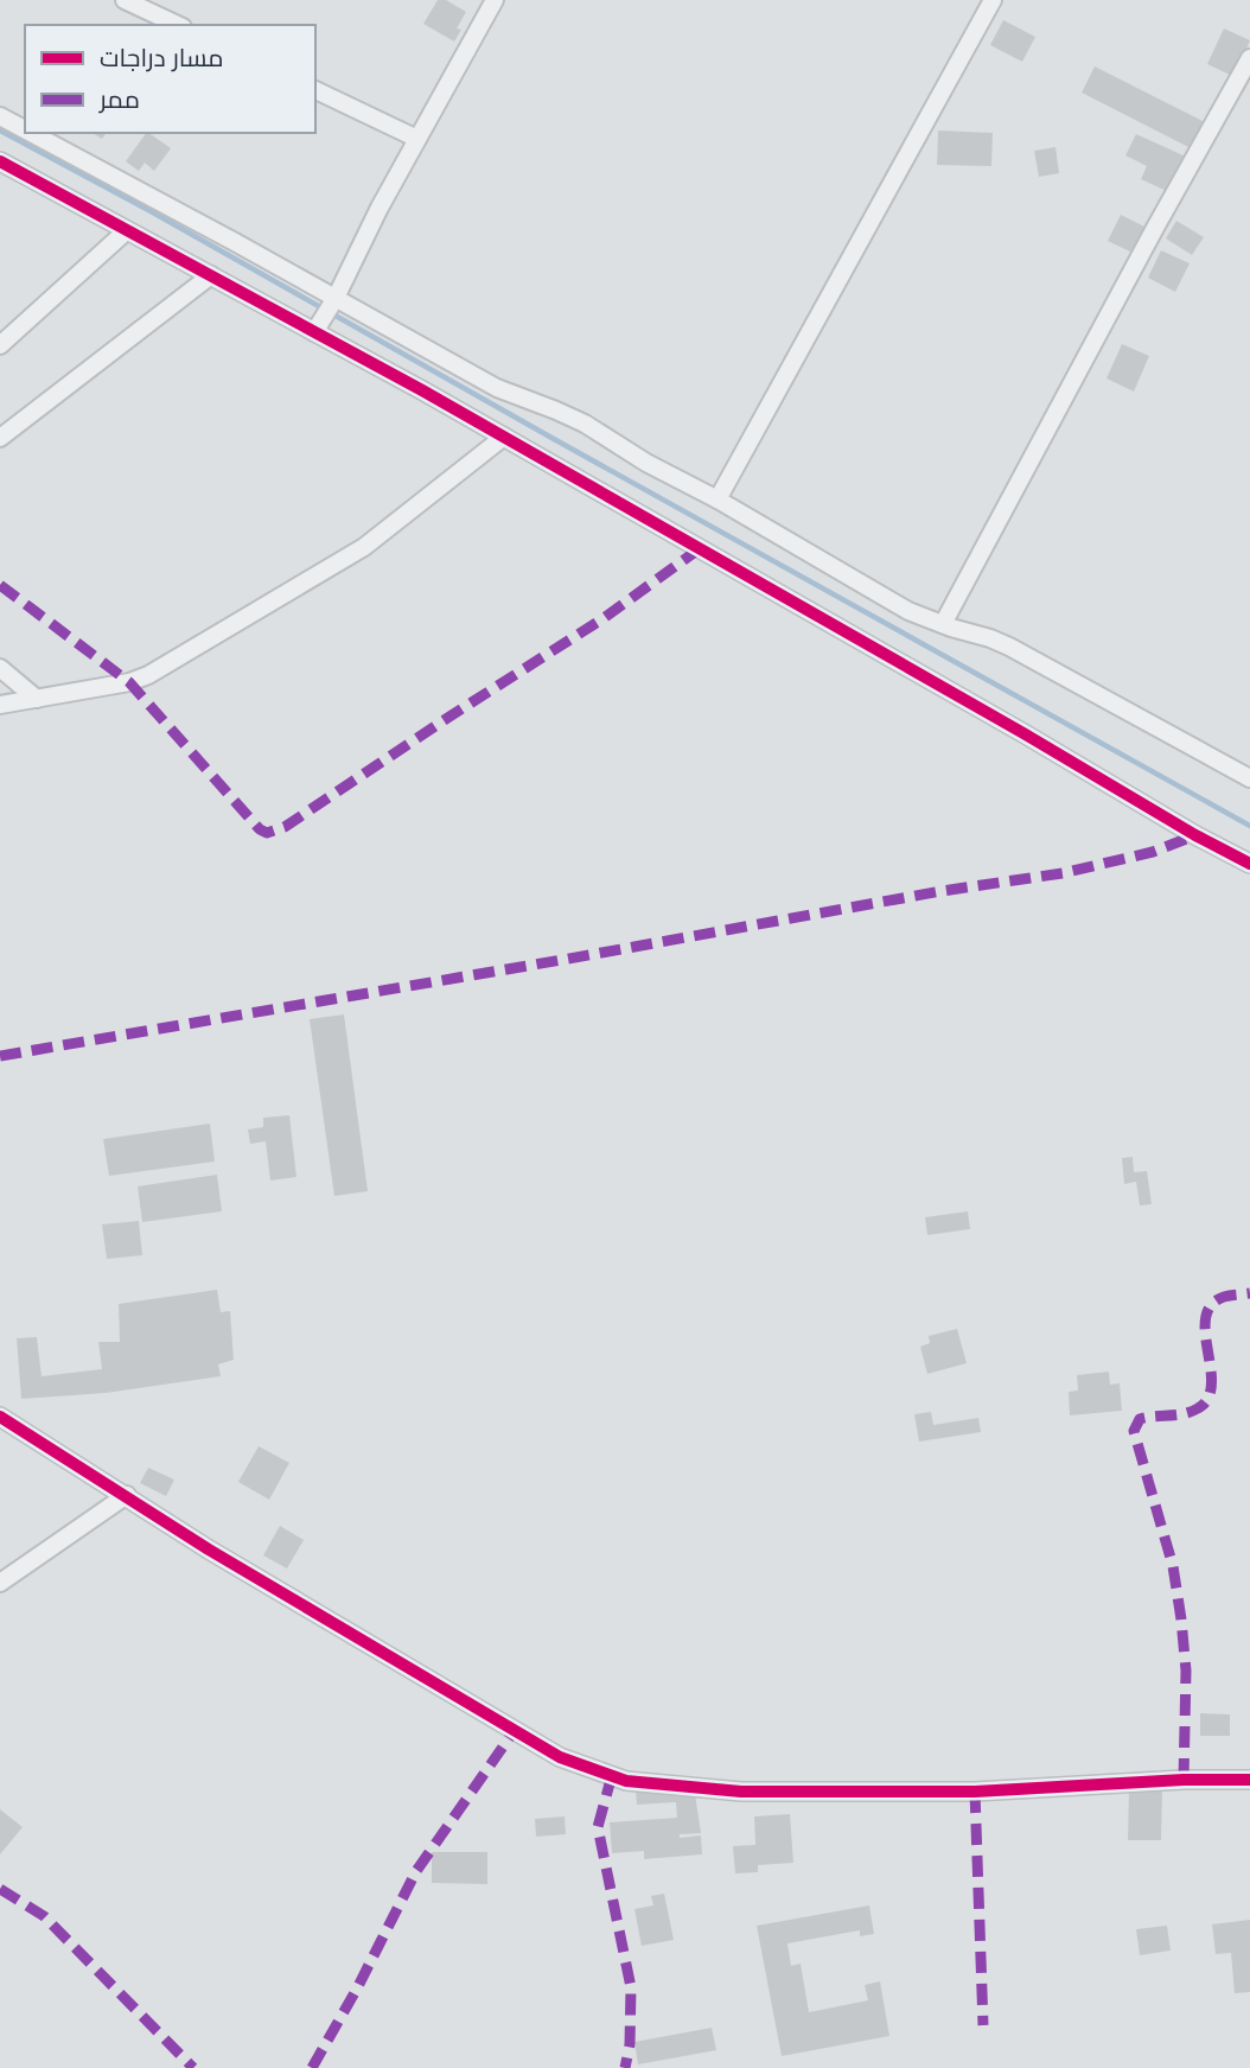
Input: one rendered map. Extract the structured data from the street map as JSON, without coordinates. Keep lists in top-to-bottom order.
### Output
{
  "legend": ["مسار دراجات", "ممر"]
}
